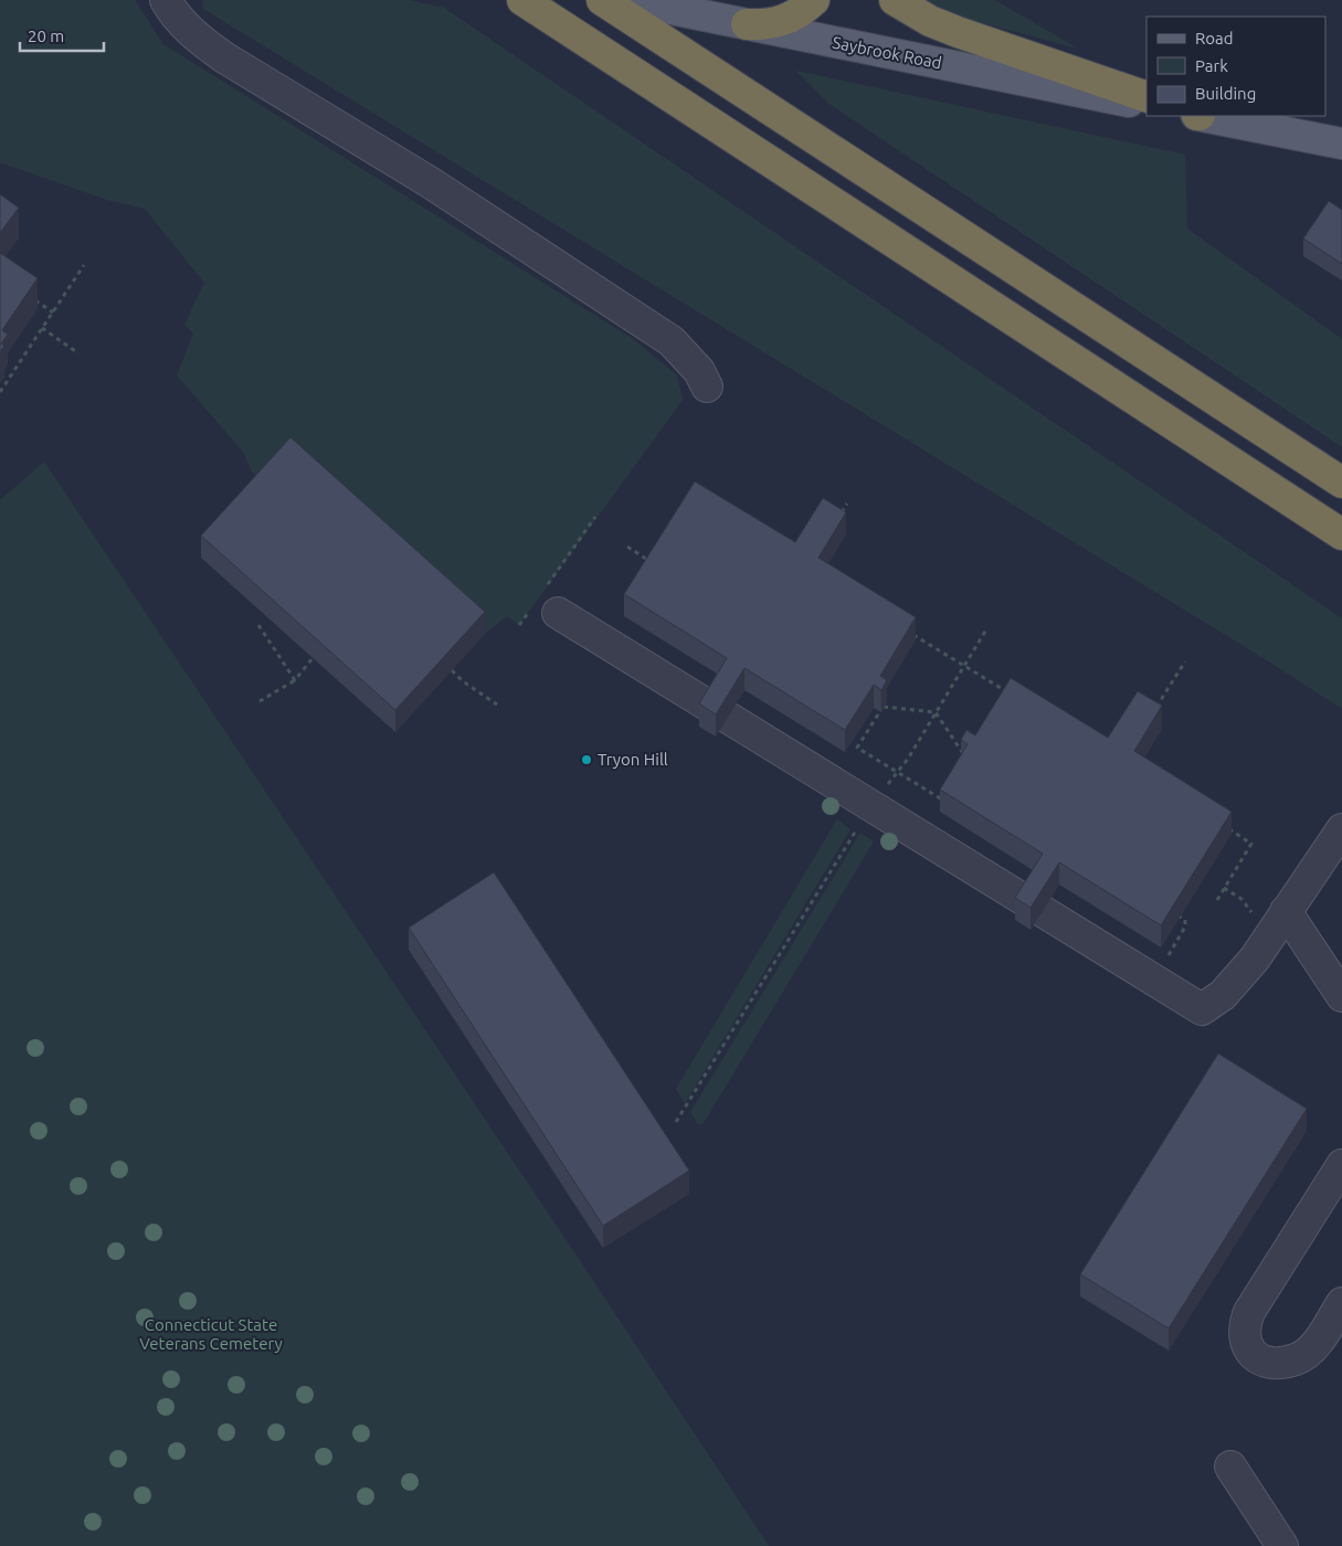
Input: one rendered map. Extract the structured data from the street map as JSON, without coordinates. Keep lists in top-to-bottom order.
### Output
{
  "streets": {
    "main road": ["Saybrook Road"]
  },
  "parks": ["Connecticut State Veterans Cemetery"],
  "places": ["Tryon Hill"],
  "legend": ["Road", "Park", "Building"],
  "scale_bar": "20 m"
}
